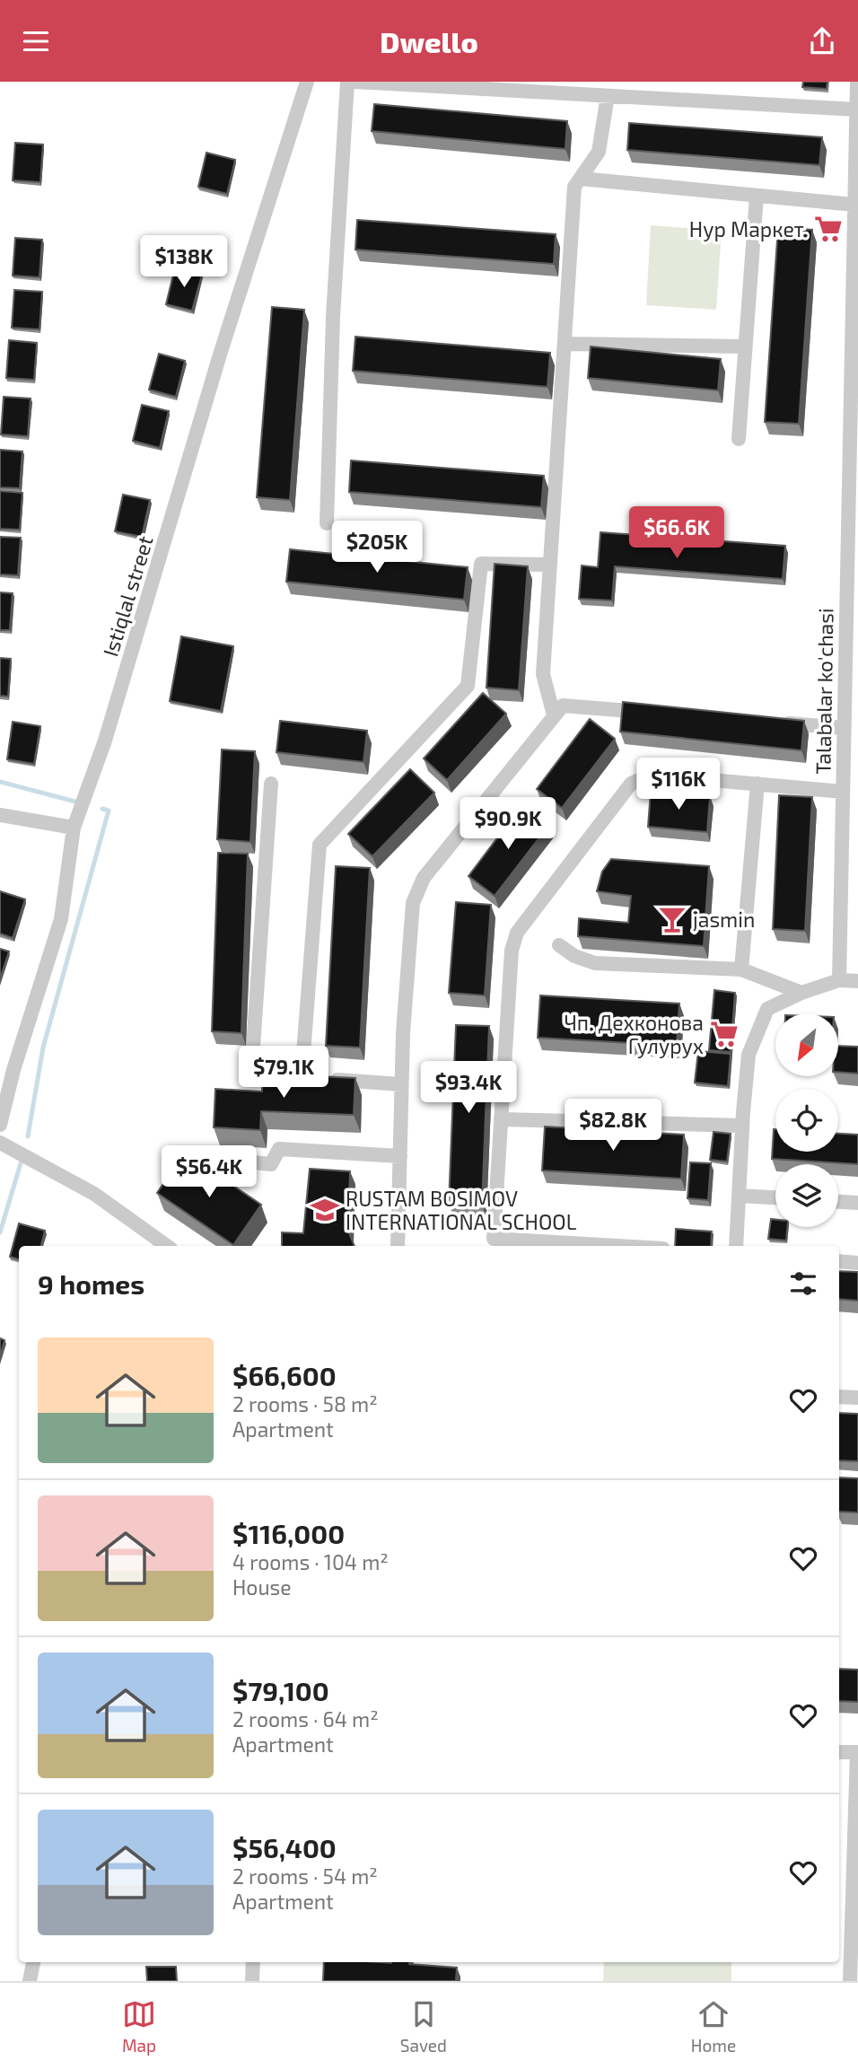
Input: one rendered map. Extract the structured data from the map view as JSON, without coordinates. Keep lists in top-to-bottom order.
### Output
{
  "streets": {
    "street": ["Istiqlal street", "Talabalar ko'chasi"]
  },
  "places": {
    "supermarket": ["Нур Маркет.", "Чп. Дехконова Гулурух"],
    "bar": ["jasmin"],
    "school or university": ["RUSTAM BOSIMOV INTERNATIONAL SCHOOL"]
  },
  "north": "bottom left",
  "page": {
    "header": "Dwello",
    "price": [
      "$138K",
      "$66.6K",
      "$205K",
      "$116K",
      "$90.9K",
      "$79.1K",
      "$93.4K",
      "$82.8K",
      "$56.4K"
    ],
    "heading": "9 homes",
    "list": [
      {
        "name": "$66,600",
        "note": "2 rooms · 58 m² · Apartment"
      },
      {
        "name": "$116,000",
        "note": "4 rooms · 104 m² · House"
      },
      {
        "name": "$79,100",
        "note": "2 rooms · 64 m² · Apartment"
      },
      {
        "name": "$56,400",
        "note": "2 rooms · 54 m² · Apartment"
      }
    ],
    "tabs": ["Map", "Saved", "Home"]
  }
}
